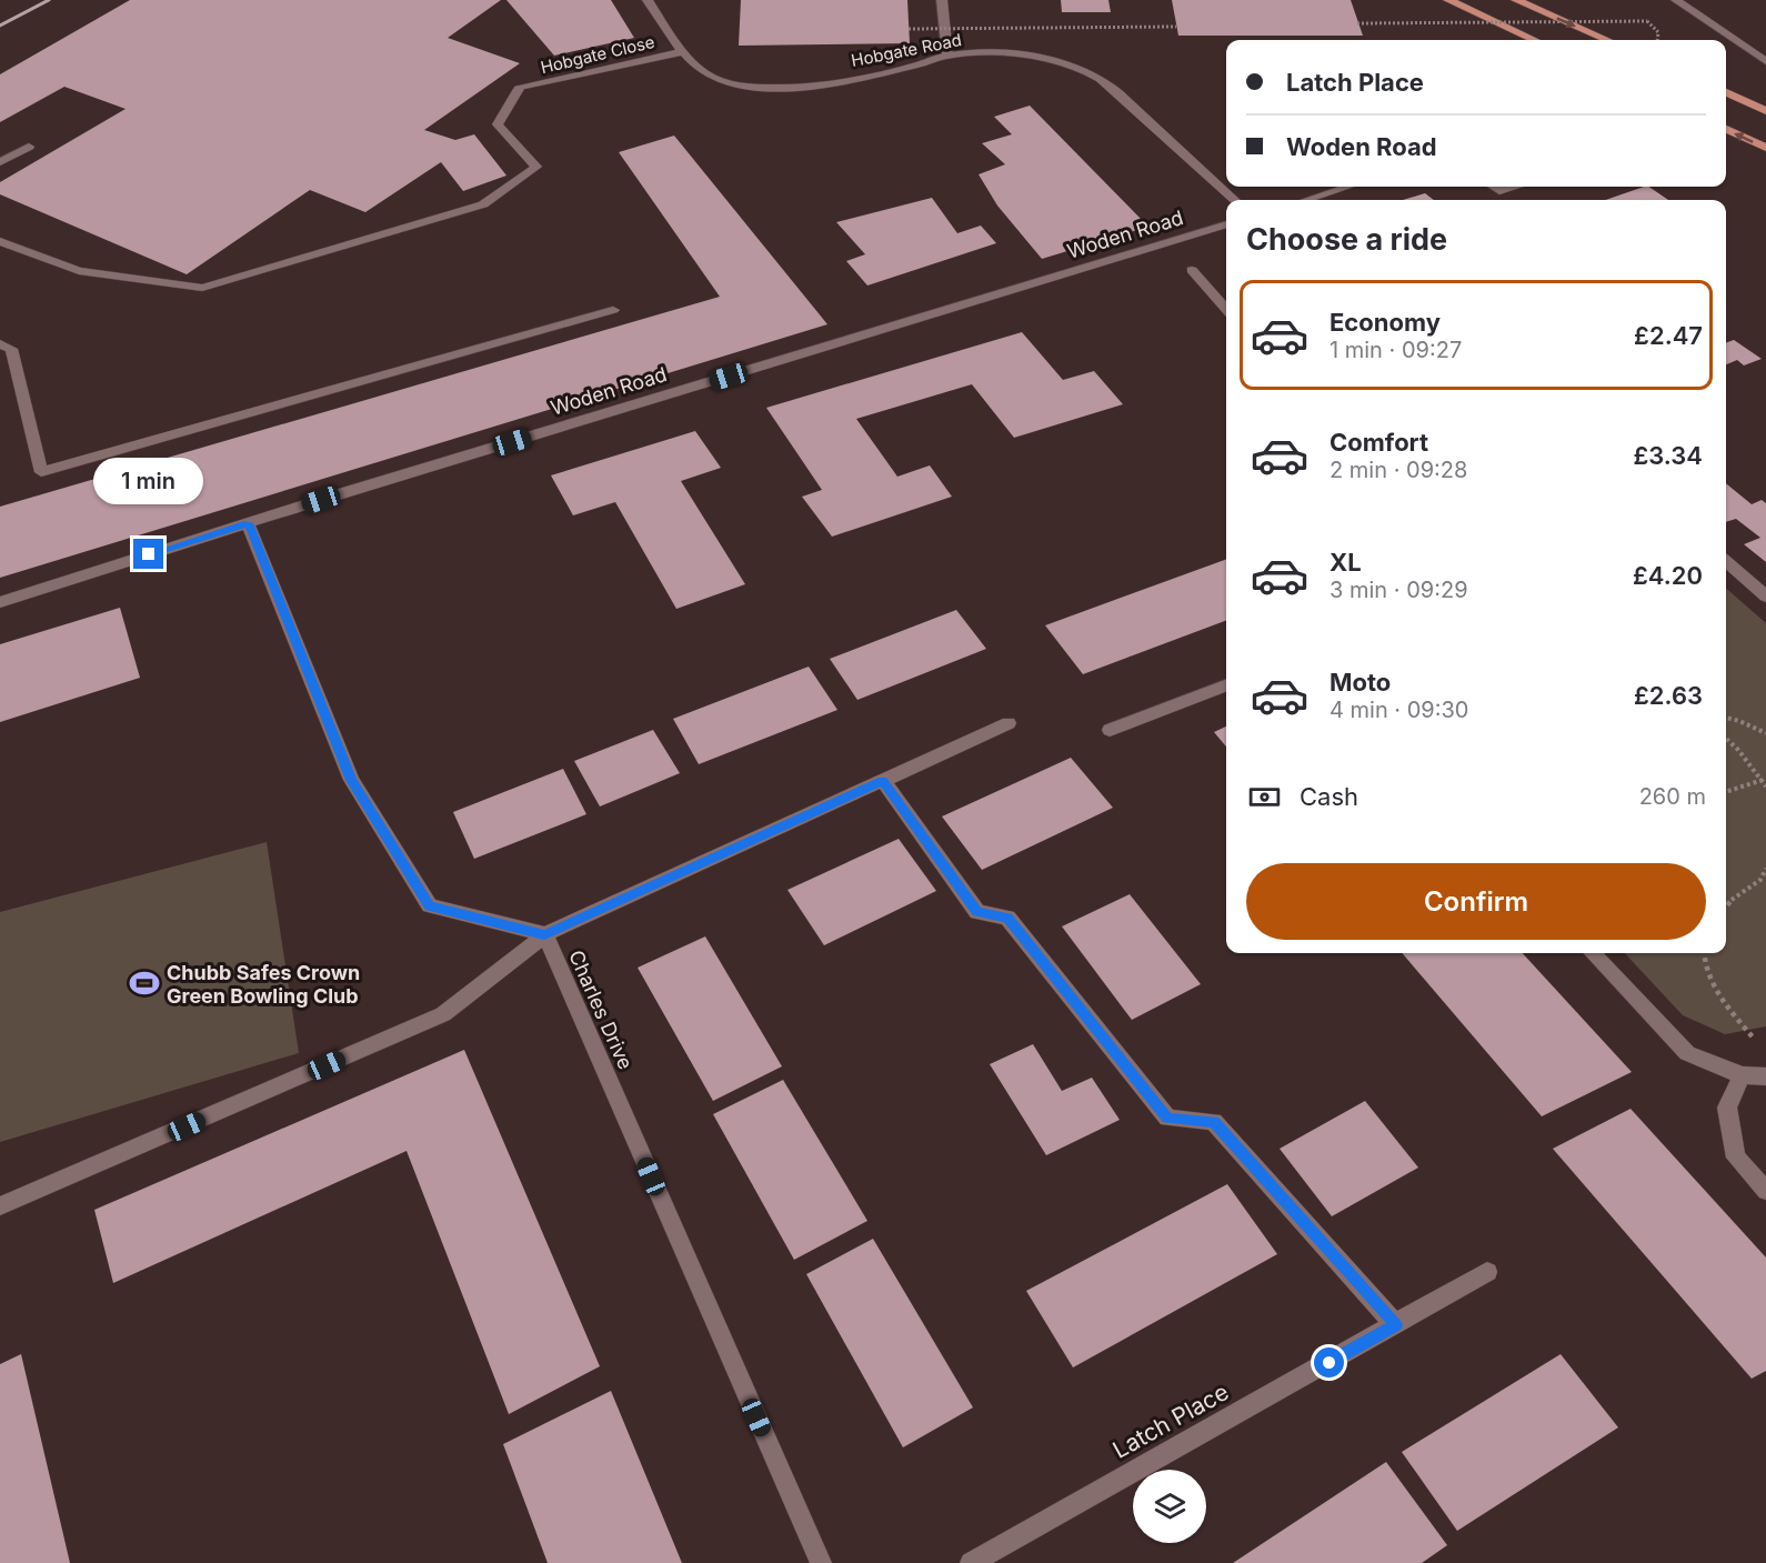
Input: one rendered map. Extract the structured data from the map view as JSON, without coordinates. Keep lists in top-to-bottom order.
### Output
{
  "streets": {
    "street": [
      "Hobgate Road",
      "Hobgate Close",
      "Woden Road",
      "Charles Drive",
      "Latch Place"
    ]
  },
  "crossings": [
    ["Hobgate Road", "Hobgate Close"],
    ["Woden Road", "Charles Drive"]
  ],
  "places": {
    "sports": ["Chubb Safes Crown Green Bowling Club"]
  },
  "page": {
    "banner": ["Latch Place", "Woden Road"],
    "heading": "Choose a ride",
    "list": [
      {
        "name": "Economy",
        "note": "1 min · 09:27",
        "value": "£2.47"
      },
      {
        "name": "Comfort",
        "note": "2 min · 09:28",
        "value": "£3.34"
      },
      {
        "name": "XL",
        "note": "3 min · 09:29",
        "value": "£4.20"
      },
      {
        "name": "Moto",
        "note": "4 min · 09:30",
        "value": "£2.63"
      }
    ],
    "bubble": "1 min",
    "pay": ["Cash", "260 m"],
    "buttons": "Confirm"
  }
}
